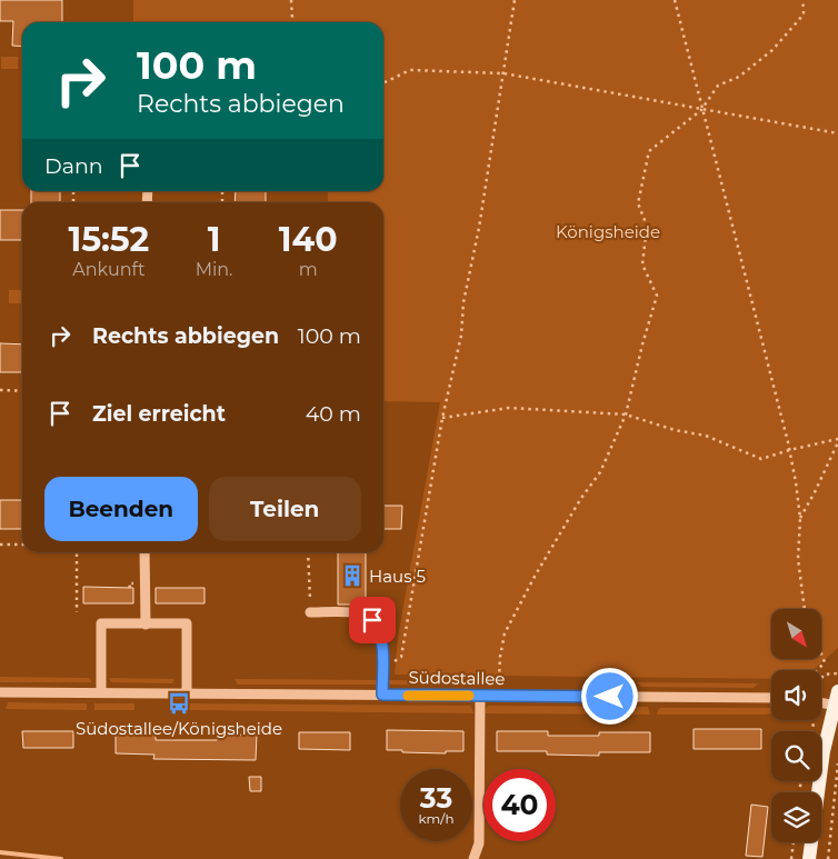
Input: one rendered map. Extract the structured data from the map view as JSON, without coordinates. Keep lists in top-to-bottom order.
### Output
{
  "streets": {
    "street": ["Südostallee"]
  },
  "parks": ["Königsheide"],
  "places": {
    "building": ["Haus 5"],
    "bus stop": ["Südostallee/Königsheide"]
  },
  "north": "bottom right",
  "page": {
    "turn": ["100 m", "Rechts abbiegen"],
    "then": "Dann",
    "eta": [
      "15:52",
      "Ankunft",
      "1",
      "Min.",
      "140",
      "m"
    ],
    "list": [
      {
        "name": "Rechts abbiegen",
        "value": "100 m"
      },
      {
        "name": "Ziel erreicht",
        "value": "40 m"
      }
    ],
    "buttons": ["Beenden", "Teilen"],
    "speed": "33 km/h",
    "limit": "40"
  }
}
